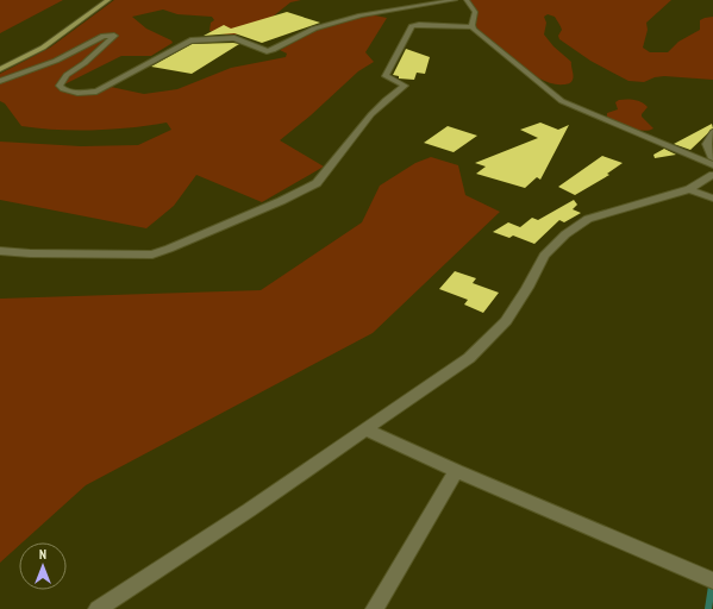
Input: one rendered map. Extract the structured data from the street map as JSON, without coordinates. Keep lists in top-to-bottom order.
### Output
{
  "north": "top"
}
